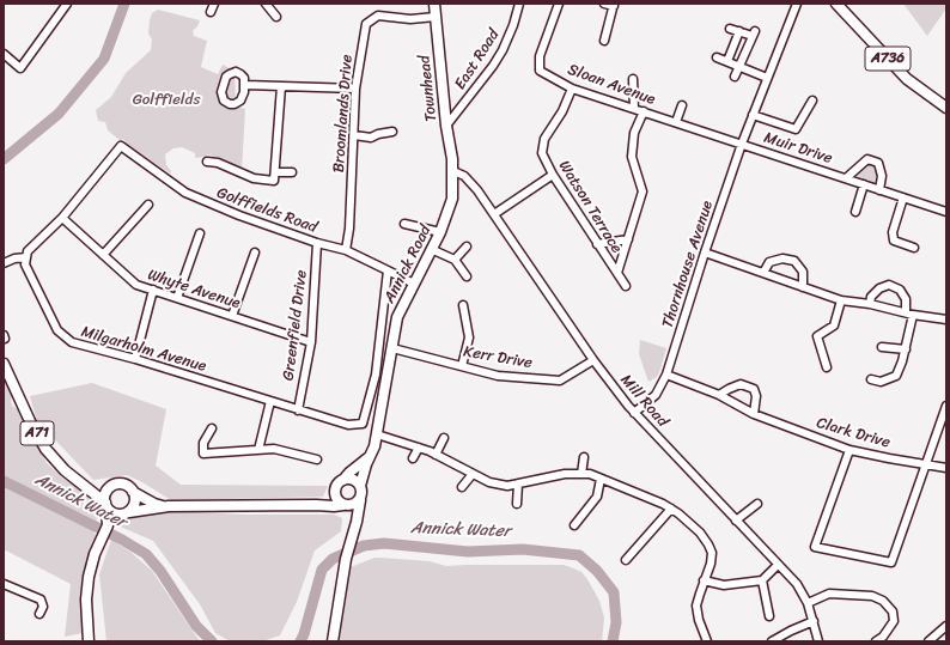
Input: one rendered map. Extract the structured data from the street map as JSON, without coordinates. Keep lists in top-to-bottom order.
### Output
{
  "streets": {
    "main road": [
      "A736",
      "Townhead",
      "Annick Road",
      "A71"
    ],
    "street": [
      "East Road",
      "Sloan Avenue",
      "Broomlands Drive",
      "Muir Drive",
      "Watson Terrace",
      "Golffields Road",
      "Thornhouse Avenue",
      "Whyte Avenue",
      "Greenfield Drive",
      "Milgarholm Avenue",
      "Kerr Drive",
      "Mill Road",
      "Clark Drive"
    ]
  },
  "crossings": [
    ["East Road", "Townhead"],
    ["Sloan Avenue", "Muir Drive"],
    ["Sloan Avenue", "Watson Terrace"],
    ["Sloan Avenue", "Thornhouse Avenue"],
    ["Townhead", "Broomlands Drive"],
    ["Townhead", "Annick Road"],
    ["Townhead", "Mill Road"],
    ["Broomlands Drive", "Golffields Road"],
    ["Muir Drive", "Thornhouse Avenue"],
    ["Golffields Road", "Annick Road"],
    ["Golffields Road", "Whyte Avenue"],
    ["Golffields Road", "Greenfield Drive"],
    ["Annick Road", "Milgarholm Avenue"],
    ["Annick Road", "Kerr Drive"],
    ["Annick Road", "Mill Road"],
    ["Thornhouse Avenue", "Mill Road"],
    ["Thornhouse Avenue", "Clark Drive"],
    ["Whyte Avenue", "Greenfield Drive"],
    ["Greenfield Drive", "Milgarholm Avenue"],
    ["Kerr Drive", "Mill Road"]
  ],
  "water": ["Annick Water"],
  "parks": ["Golffields"]
}
